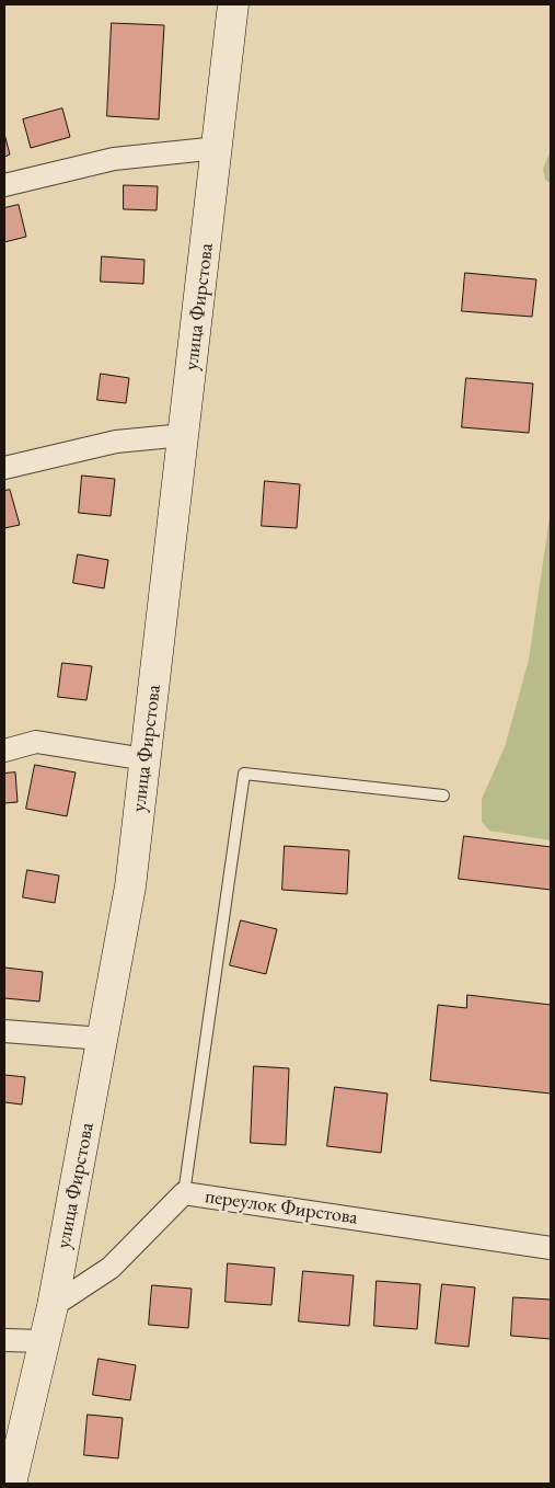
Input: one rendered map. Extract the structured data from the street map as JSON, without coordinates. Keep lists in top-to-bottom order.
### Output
{
  "streets": {
    "main road": ["улица Фирстова"],
    "street": ["переулок Фирстова"]
  },
  "crossings": [
    ["улица Фирстова", "переулок Фирстова"]
  ]
}
